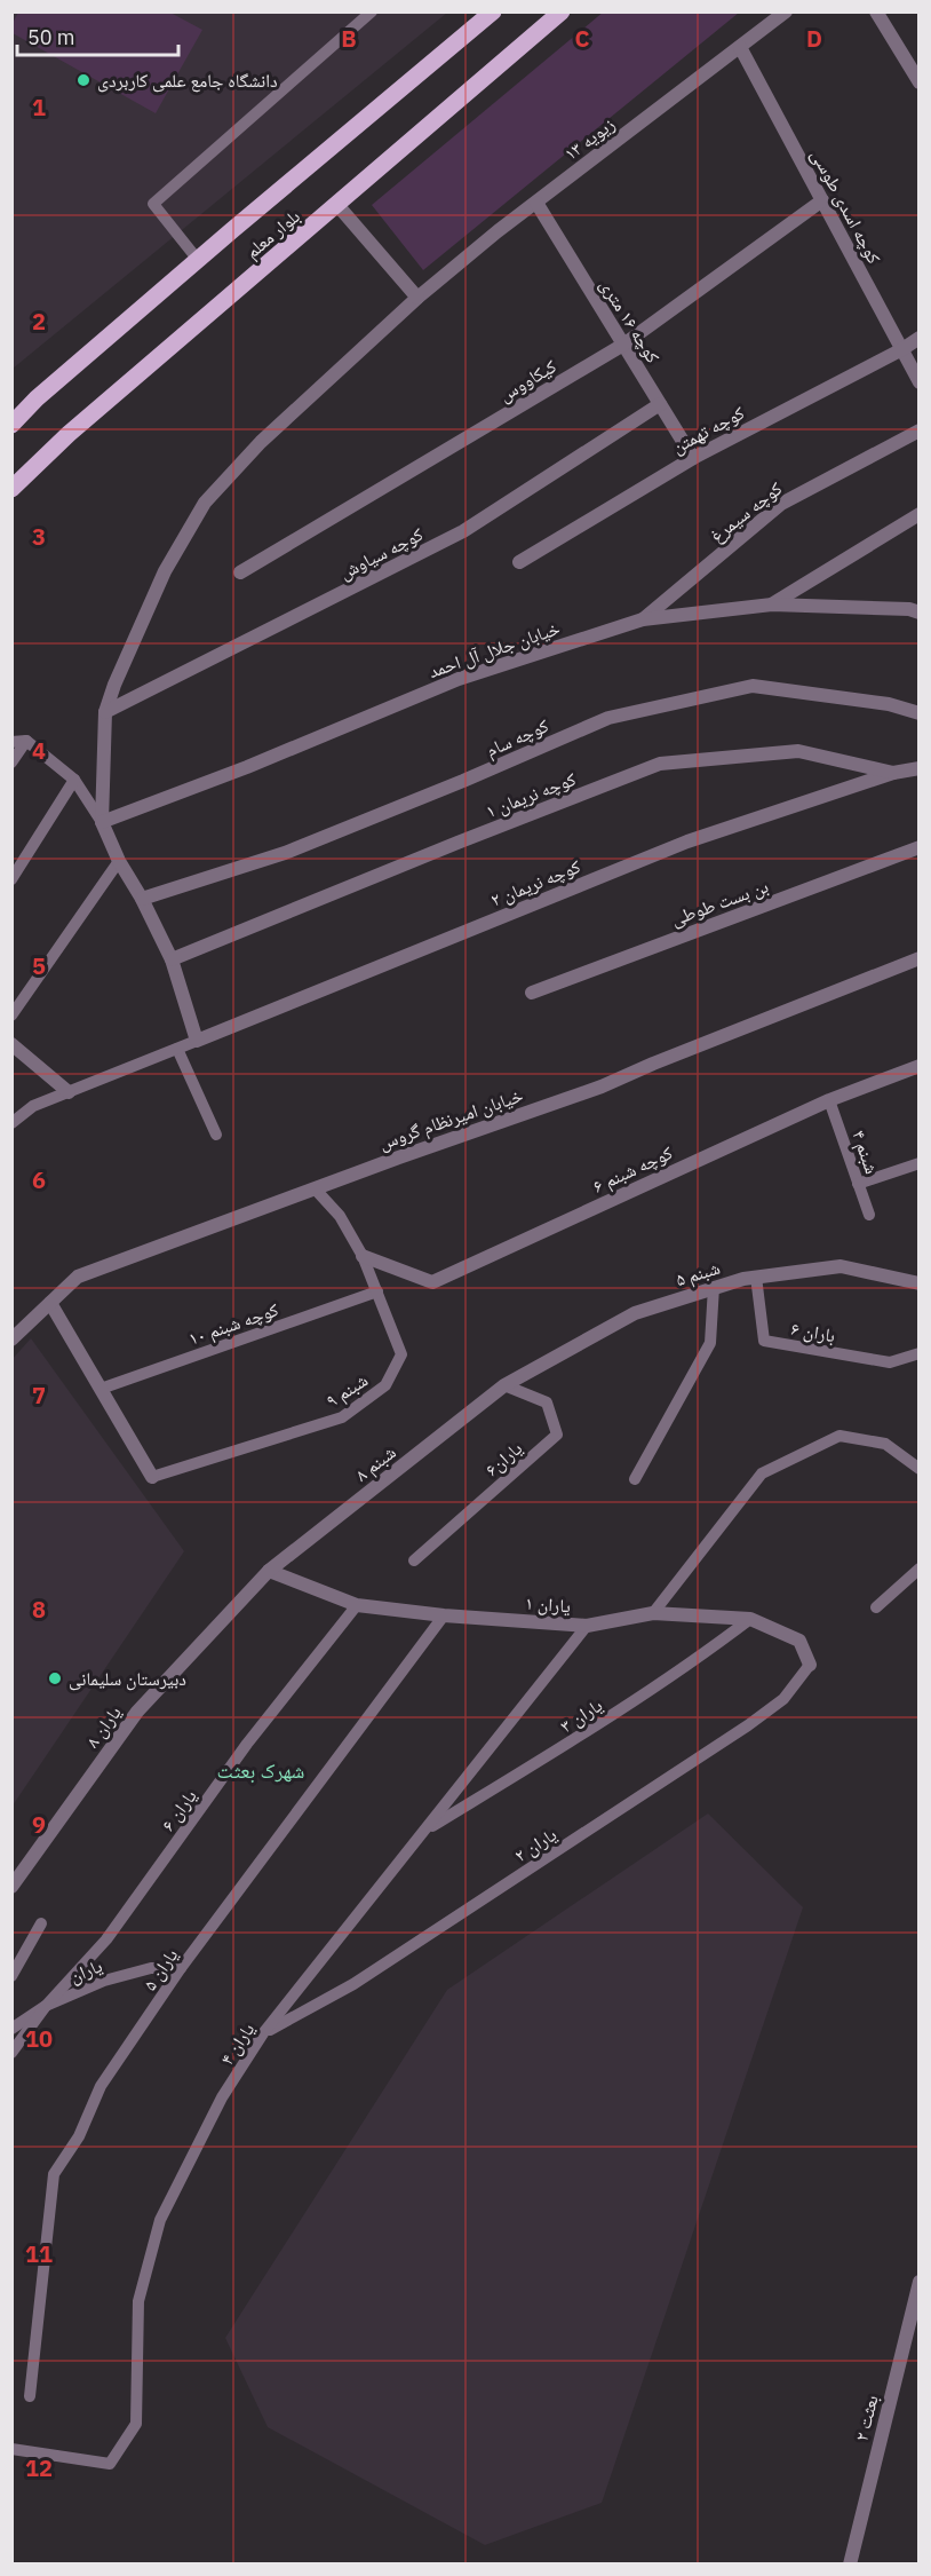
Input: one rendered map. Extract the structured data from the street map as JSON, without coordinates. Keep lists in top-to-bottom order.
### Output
{
  "streets": {
    "main road": ["بلوار معلم"],
    "street": [
      "زیویه ۱۳",
      "کوچه اسدی طوسی",
      "کوچه ۱۶ متری",
      "کیکاووس",
      "کوچه تهمتن",
      "کوچه سیمرغ",
      "کوچه سیاوش",
      "خیابان جلال آل احمد",
      "کوچه سام",
      "کوچه نریمان ۱",
      "کوچه نریمان ۲",
      "بن بست طوطی",
      "خیابان امیرنظام گروس",
      "کوچه شبنم ۶",
      "شبنم ۵",
      "شبنم ۸",
      "یاران ۱",
      "یاران ۸",
      "بعثت ۲"
    ],
    "lane": [
      "شبنم ۴",
      "کوچه شبنم ۱۰",
      "باران ۶",
      "شبنم ۹",
      "یاران۶",
      "یاران ۳",
      "یاران ۶",
      "یاران ۲",
      "یاران ۵",
      "یاران",
      "یاران ۴"
    ]
  },
  "crossings": [
    ["زیویه ۱۳", "کوچه اسدی طوسی"],
    ["زیویه ۱۳", "کوچه ۱۶ متری"],
    ["زیویه ۱۳", "کوچه سیاوش"],
    ["زیویه ۱۳", "خیابان جلال آل احمد"],
    ["کوچه اسدی طوسی", "کیکاووس"],
    ["کوچه اسدی طوسی", "کوچه تهمتن"],
    ["کوچه ۱۶ متری", "کیکاووس"],
    ["کوچه ۱۶ متری", "کوچه تهمتن"],
    ["کوچه ۱۶ متری", "کوچه سیاوش"],
    ["کوچه سیمرغ", "خیابان جلال آل احمد"],
    ["کوچه نریمان ۱", "کوچه نریمان ۲"],
    ["خیابان امیرنظام گروس", "شبنم ۹"],
    ["شبنم ۴", "کوچه شبنم ۶"],
    ["کوچه شبنم ۶", "شبنم ۹"],
    ["شبنم ۵", "باران ۶"],
    ["شبنم ۵", "یاران۶"],
    ["شبنم ۵", "شبنم ۸"],
    ["کوچه شبنم ۱۰", "شبنم ۹"],
    ["یاران۶", "شبنم ۸"],
    ["شبنم ۸", "یاران ۱"],
    ["شبنم ۸", "یاران ۸"],
    ["یاران ۱", "یاران ۳"],
    ["یاران ۱", "یاران ۸"],
    ["یاران ۱", "یاران ۶"],
    ["یاران ۱", "یاران ۲"],
    ["یاران ۱", "یاران ۵"],
    ["یاران ۱", "یاران ۴"],
    ["یاران ۳", "یاران ۴"],
    ["یاران ۶", "یاران"],
    ["یاران ۲", "یاران ۴"],
    ["یاران ۵", "یاران"]
  ],
  "districts": ["شهرک بعثت"],
  "places": ["دانشگاه جامع علمی کاربردی", "دبیرستان سلیمانی"],
  "scale_bar": "50 m",
  "grid": {
    "columns": ["B", "C", "D"],
    "rows": [
      "1",
      "2",
      "3",
      "4",
      "5",
      "6",
      "7",
      "8",
      "9",
      "10",
      "11",
      "12"
    ]
  }
}
